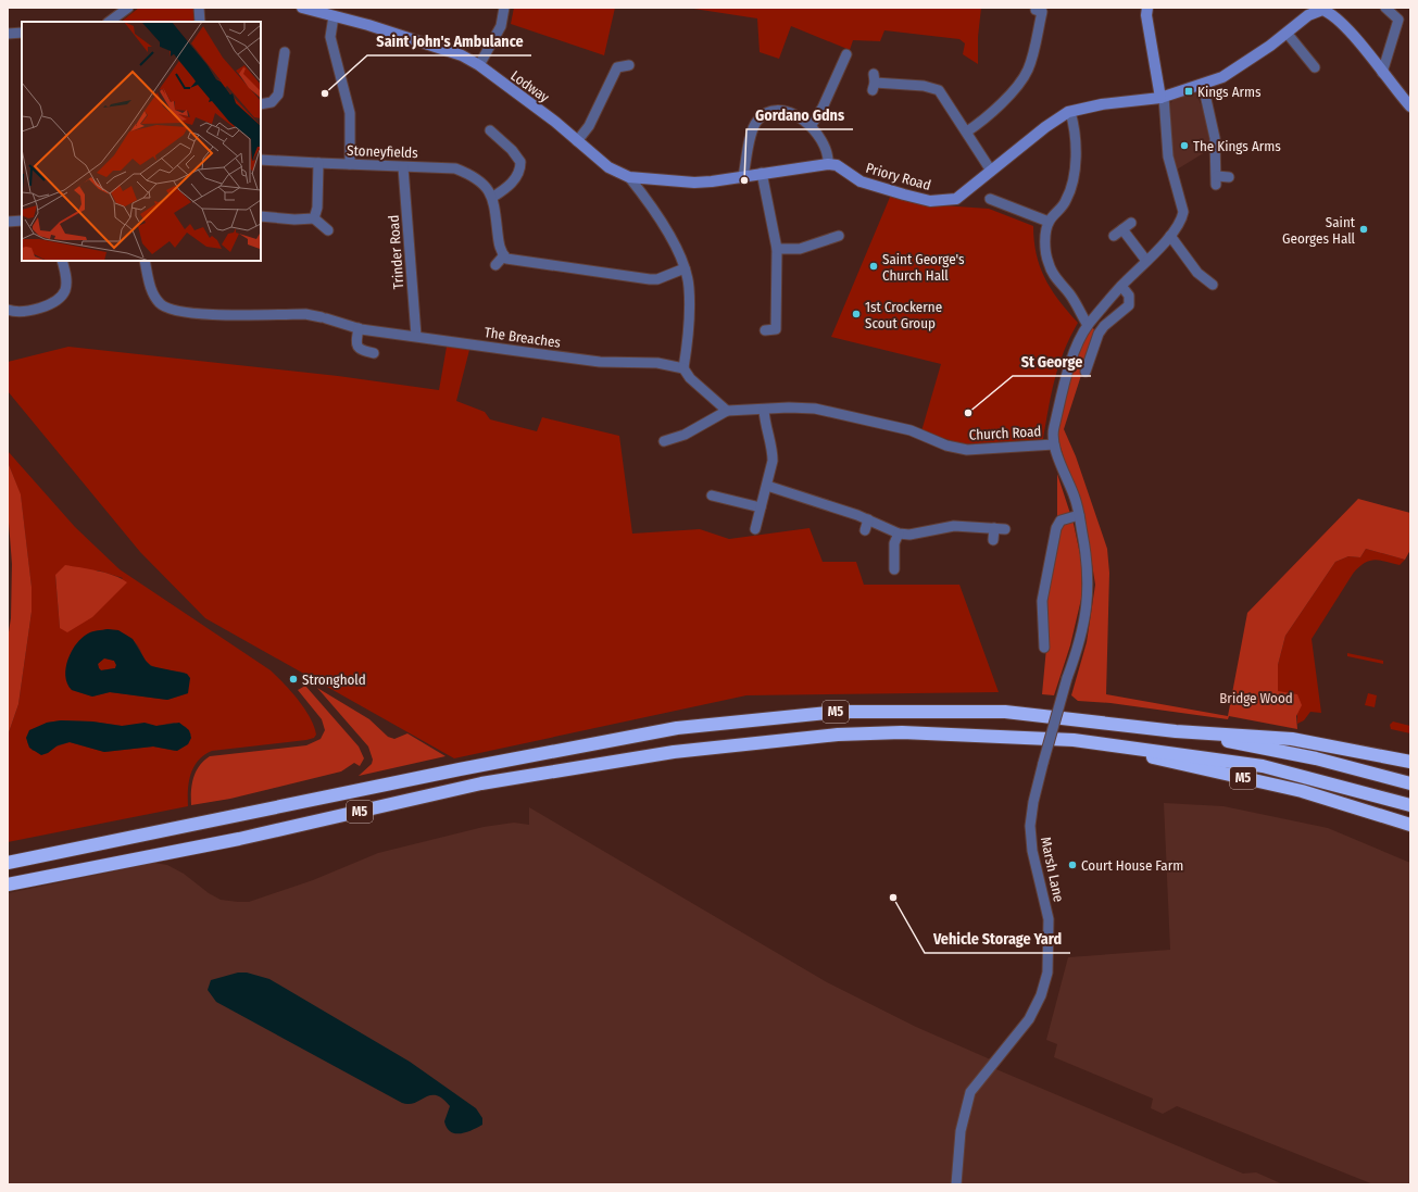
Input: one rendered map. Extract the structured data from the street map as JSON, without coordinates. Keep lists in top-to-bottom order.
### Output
{
  "streets": {
    "highway": ["M5"],
    "street": [
      "Lodway",
      "Stoneyfields",
      "Priory Road",
      "Trinder Road",
      "The Breaches",
      "Church Road",
      "Marsh Lane"
    ]
  },
  "crossings": [
    ["Stoneyfields", "Trinder Road"],
    ["Priory Road", "Church Road"],
    ["Trinder Road", "The Breaches"],
    ["Church Road", "Marsh Lane"]
  ],
  "parks": ["Bridge Wood"],
  "places": {
    "transit": ["Kings Arms"],
    "other": [
      "Saint John's Ambulance",
      "The Kings Arms",
      "Gordano Gdns",
      "Saint Georges Hall",
      "Saint George's Church Hall",
      "1st Crockerne Scout Group",
      "St George",
      "Stronghold",
      "Court House Farm",
      "Vehicle Storage Yard"
    ]
  }
}
